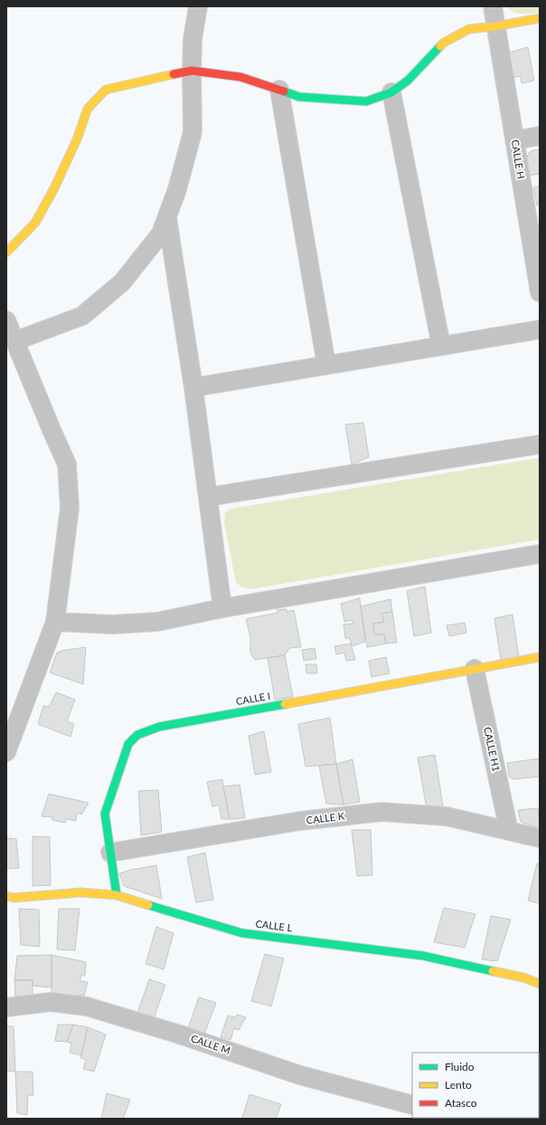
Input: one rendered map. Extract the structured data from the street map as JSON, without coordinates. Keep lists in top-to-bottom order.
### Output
{
  "streets": {
    "street": [
      "CALLE H",
      "CALLE I",
      "CALLE H1",
      "CALLE K",
      "CALLE L",
      "CALLE M"
    ]
  },
  "crossings": [
    ["CALLE I", "CALLE H1"],
    ["CALLE I", "CALLE K"],
    ["CALLE I", "CALLE L"],
    ["CALLE H1", "CALLE K"]
  ],
  "legend": ["Fluido", "Lento", "Atasco"]
}
